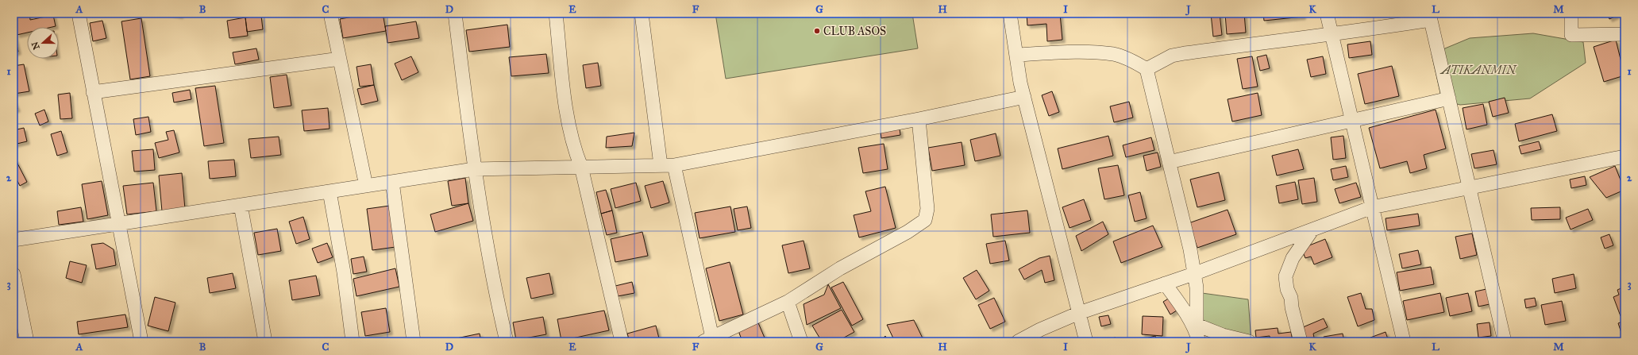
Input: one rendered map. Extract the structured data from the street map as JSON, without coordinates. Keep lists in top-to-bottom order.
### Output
{
  "parks": ["ATIKANMIN"],
  "places": ["CLUB ASOS"],
  "north": "left",
  "grid": {
    "columns": [
      "A",
      "B",
      "C",
      "D",
      "E",
      "F",
      "G",
      "H",
      "I",
      "J",
      "K",
      "L",
      "M"
    ],
    "rows": ["1", "2", "3"]
  }
}
